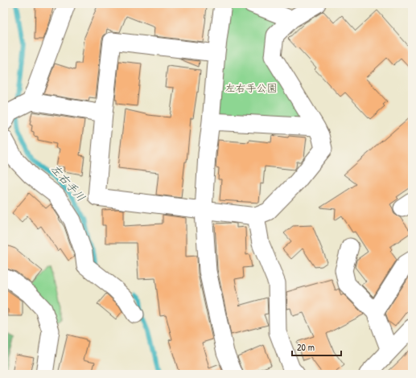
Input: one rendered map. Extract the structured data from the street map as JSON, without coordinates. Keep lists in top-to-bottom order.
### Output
{
  "water": ["左右手川"],
  "parks": ["左右手公園"],
  "scale_bar": "20 m"
}
